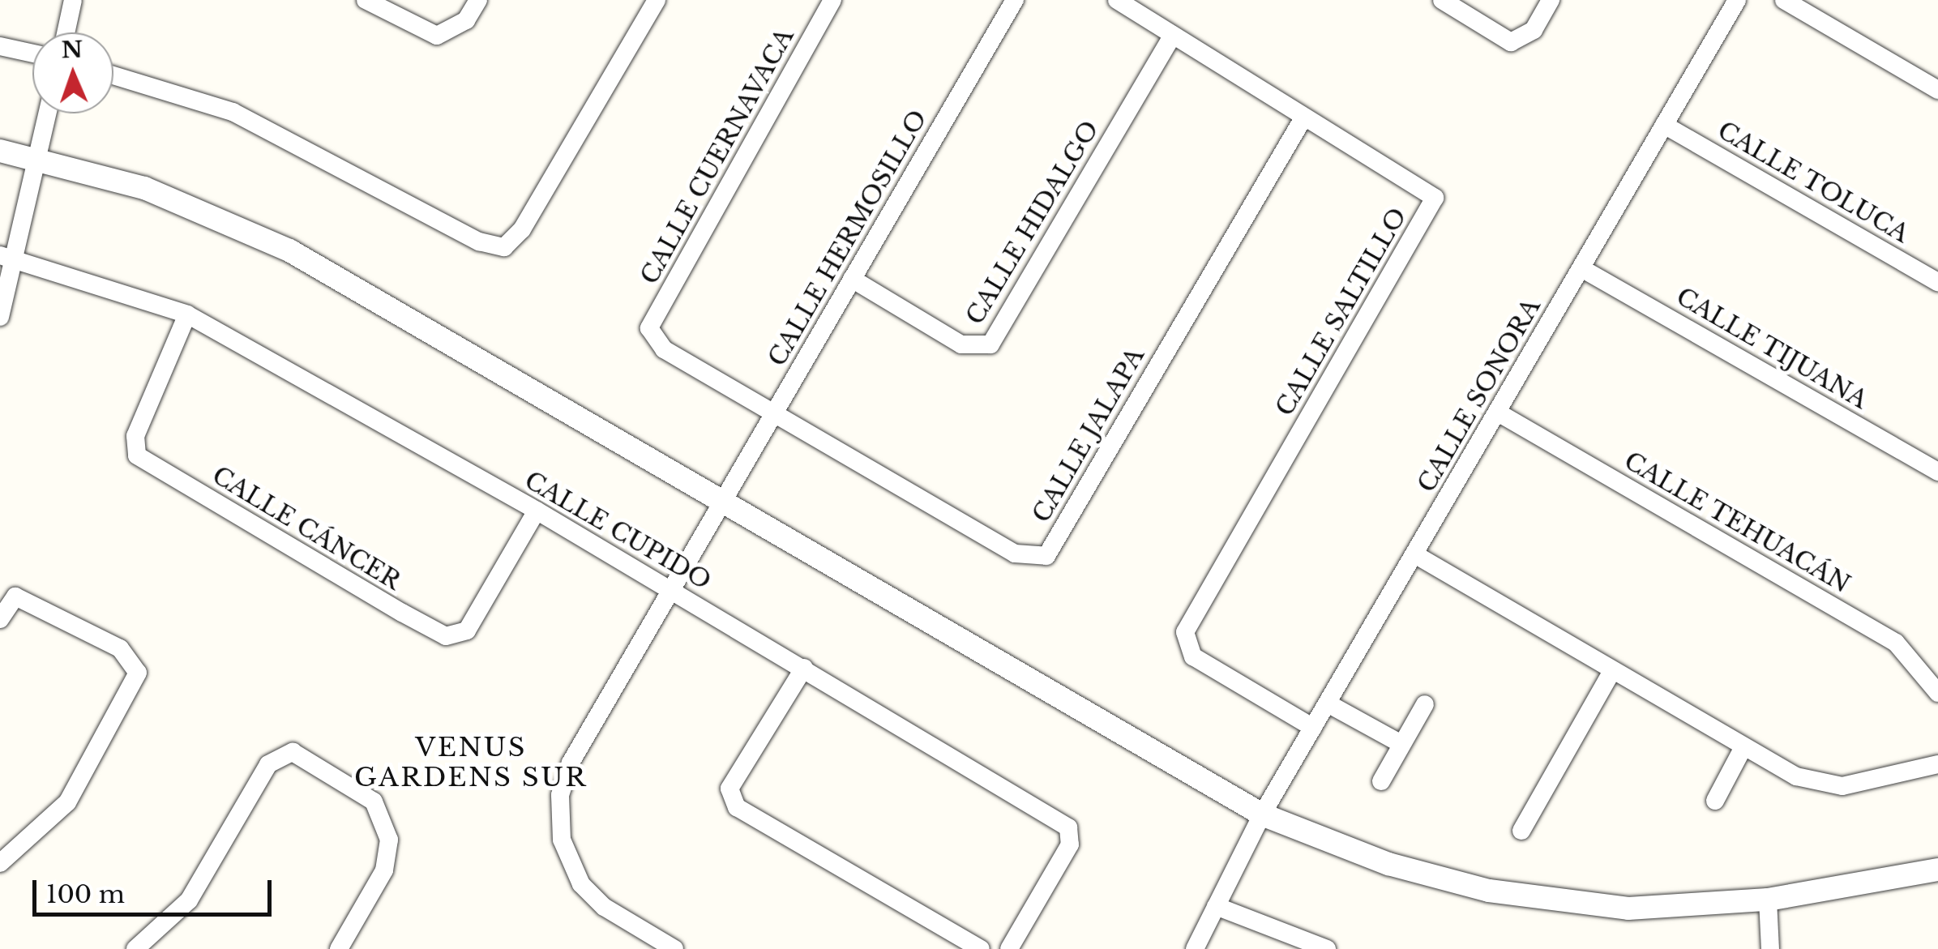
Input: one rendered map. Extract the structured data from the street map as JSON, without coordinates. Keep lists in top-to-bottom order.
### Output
{
  "streets": {
    "street": [
      "CALLE CUERNAVACA",
      "CALLE TOLUCA",
      "CALLE HIDALGO",
      "CALLE HERMOSILLO",
      "CALLE SALTILLO",
      "CALLE TIJUANA",
      "CALLE SONORA",
      "CALLE JALAPA",
      "CALLE TEHUACÁN",
      "CALLE CÁNCER",
      "CALLE CUPIDO"
    ]
  },
  "crossings": [
    ["CALLE CUERNAVACA", "CALLE JALAPA"],
    ["CALLE TOLUCA", "CALLE SONORA"],
    ["CALLE HIDALGO", "CALLE HERMOSILLO"],
    ["CALLE HIDALGO", "CALLE SALTILLO"],
    ["CALLE HERMOSILLO", "CALLE JALAPA"],
    ["CALLE HERMOSILLO", "CALLE CUPIDO"],
    ["CALLE SALTILLO", "CALLE SONORA"],
    ["CALLE SALTILLO", "CALLE JALAPA"],
    ["CALLE TIJUANA", "CALLE SONORA"],
    ["CALLE SONORA", "CALLE TEHUACÁN"],
    ["CALLE CÁNCER", "CALLE CUPIDO"]
  ],
  "districts": ["VENUS GARDENS SUR"],
  "scale_bar": "100 m",
  "north": "top"
}
